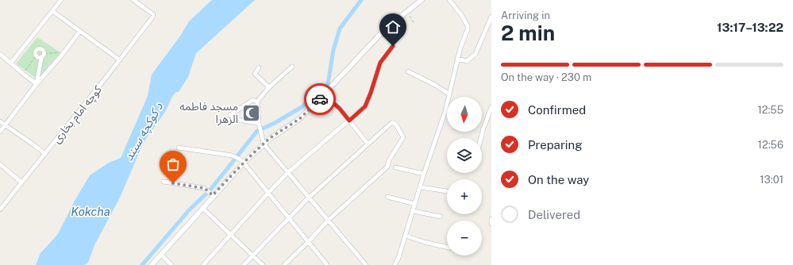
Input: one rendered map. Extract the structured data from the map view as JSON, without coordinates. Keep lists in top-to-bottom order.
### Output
{
  "streets": {
    "street": ["کوچه امام بخاری"]
  },
  "water": ["د کوکچه سیند", "Kokcha"],
  "places": {
    "mosque": ["مسجد فاطمه الزهرا"]
  },
  "north": "bottom",
  "page": {
    "heading": ["2 min", "Arriving in", "13:17–13:22"],
    "bar": "On the way · 230 m",
    "list": [
      ["Confirmed", "12:55"],
      ["Preparing", "12:56"],
      ["On the way", "13:01"],
      "Delivered"
    ],
    "map_buttons": ["+", "−"]
  }
}
